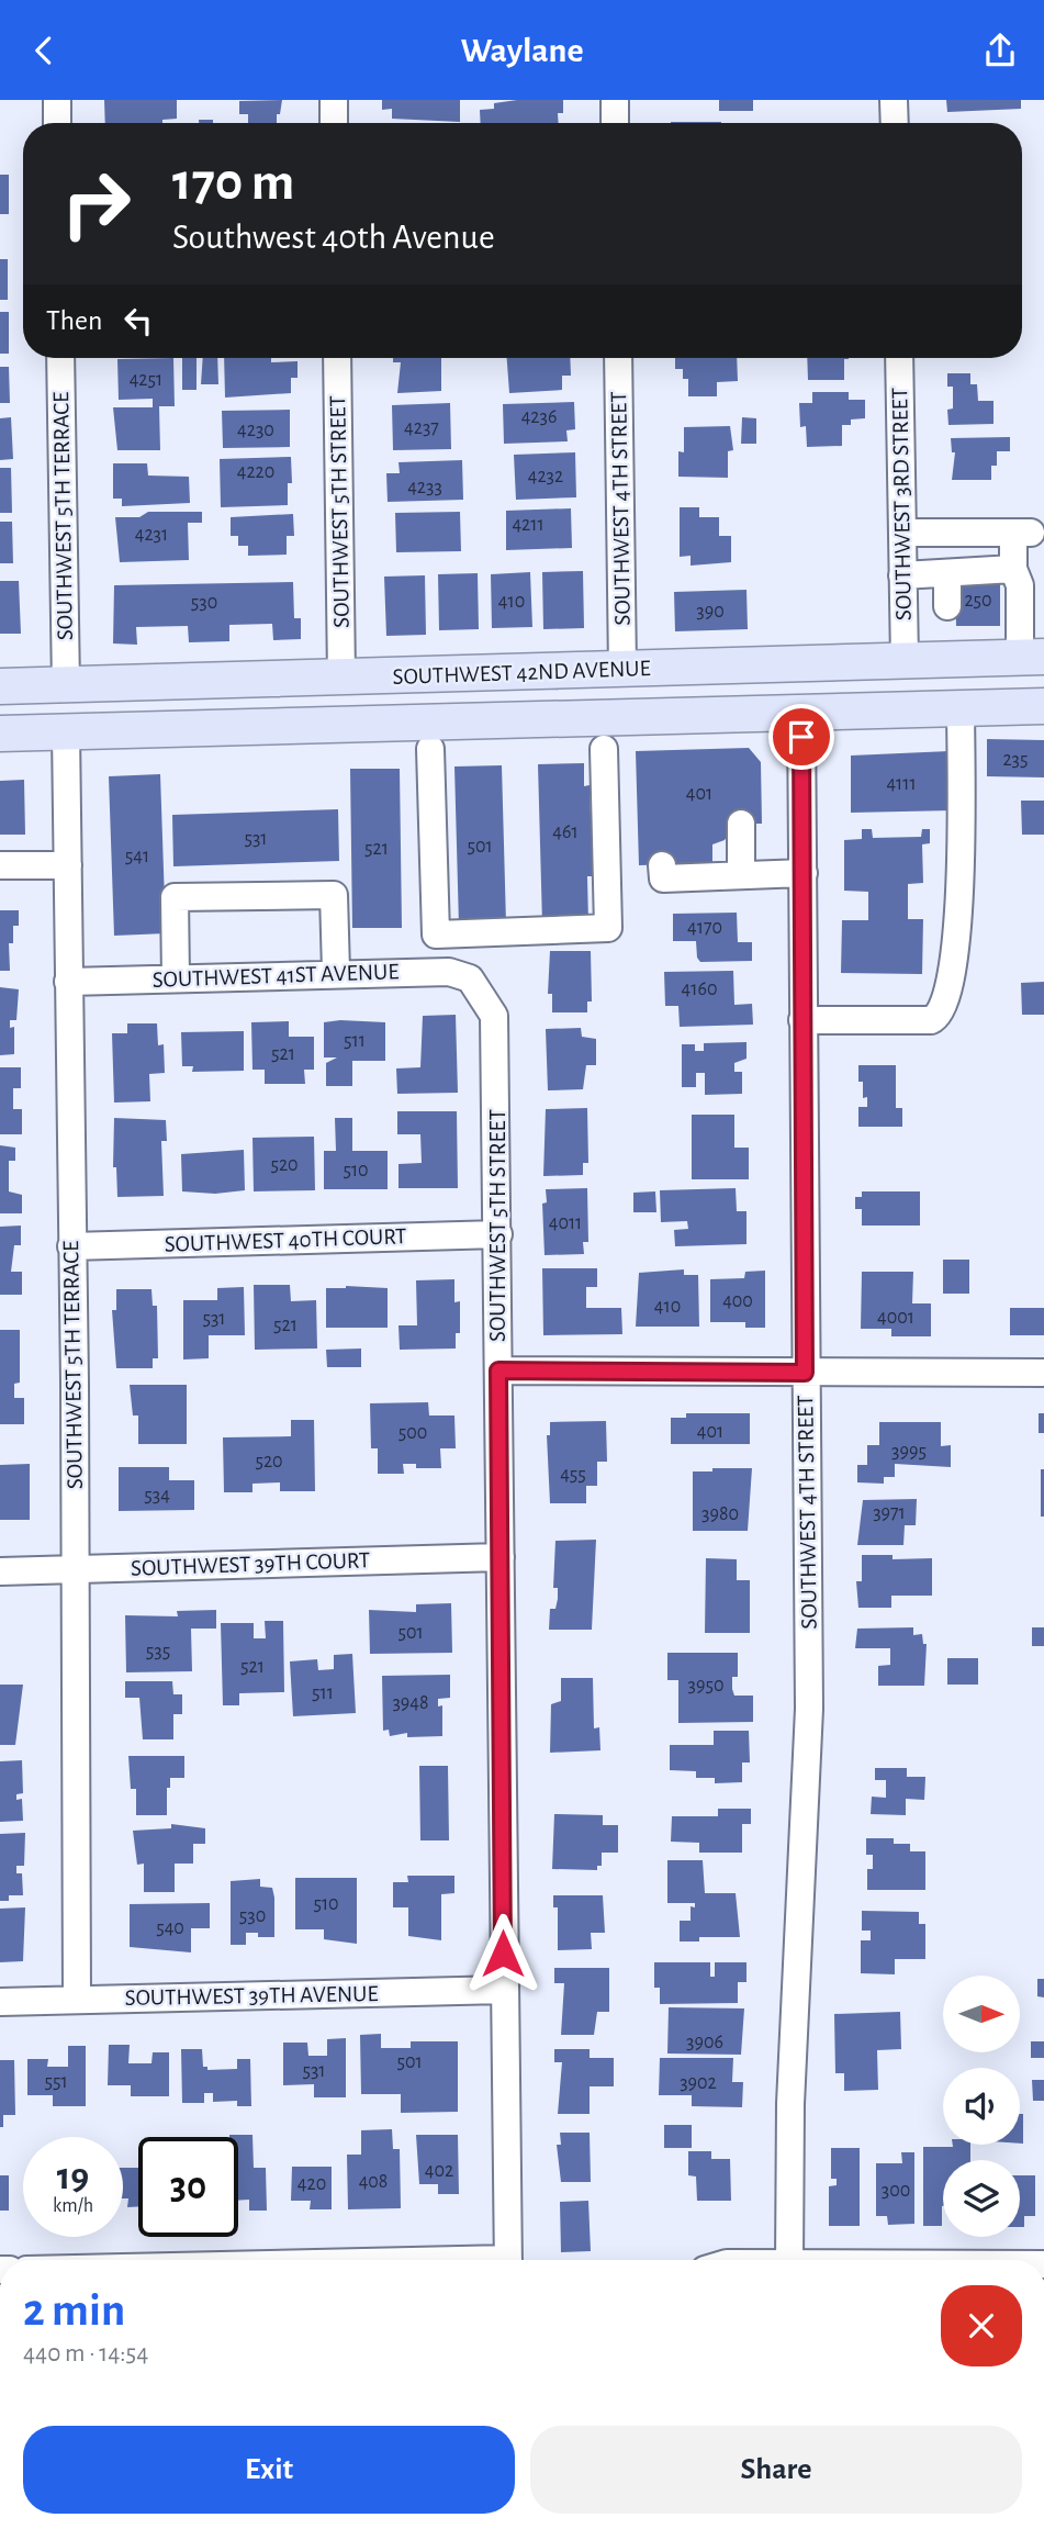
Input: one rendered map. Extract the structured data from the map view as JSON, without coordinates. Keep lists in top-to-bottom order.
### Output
{
  "streets": {
    "main road": ["SOUTHWEST 42ND AVENUE"],
    "street": [
      "SOUTHWEST 3RD STREET",
      "SOUTHWEST 4TH STREET",
      "SOUTHWEST 5TH STREET",
      "SOUTHWEST 5TH TERRACE",
      "SOUTHWEST 41ST AVENUE",
      "SOUTHWEST 40TH COURT",
      "SOUTHWEST 39TH COURT",
      "SOUTHWEST 39TH AVENUE"
    ]
  },
  "crossings": [
    ["SOUTHWEST 3RD STREET", "SOUTHWEST 42ND AVENUE"],
    ["SOUTHWEST 4TH STREET", "SOUTHWEST 42ND AVENUE"],
    ["SOUTHWEST 5TH STREET", "SOUTHWEST 42ND AVENUE"],
    ["SOUTHWEST 5TH STREET", "SOUTHWEST 41ST AVENUE"],
    ["SOUTHWEST 5TH STREET", "SOUTHWEST 40TH COURT"],
    ["SOUTHWEST 5TH STREET", "SOUTHWEST 39TH COURT"],
    ["SOUTHWEST 5TH STREET", "SOUTHWEST 39TH AVENUE"],
    ["SOUTHWEST 5TH TERRACE", "SOUTHWEST 42ND AVENUE"],
    ["SOUTHWEST 5TH TERRACE", "SOUTHWEST 41ST AVENUE"],
    ["SOUTHWEST 5TH TERRACE", "SOUTHWEST 40TH COURT"],
    ["SOUTHWEST 5TH TERRACE", "SOUTHWEST 39TH COURT"],
    ["SOUTHWEST 5TH TERRACE", "SOUTHWEST 39TH AVENUE"]
  ],
  "house_numbers": [
    "4251",
    "4236",
    "4237",
    "4230",
    "4220",
    "4232",
    "4233",
    "4211",
    "4231",
    "250",
    "410",
    "530",
    "390",
    "235",
    "4111",
    "401",
    "461",
    "531",
    "501",
    "521",
    "541",
    "4170",
    "4160",
    "511",
    "521",
    "520",
    "510",
    "4011",
    "400",
    "410",
    "4001",
    "531",
    "521",
    "401",
    "500",
    "3995",
    "520",
    "455",
    "534",
    "3971",
    "3980",
    "501",
    "535",
    "521",
    "3950",
    "511",
    "3948",
    "510",
    "530",
    "540",
    "3906",
    "501",
    "531",
    "551",
    "3902",
    "402",
    "408",
    "420",
    "300"
  ],
  "north": "right",
  "page": {
    "header": "Waylane",
    "turn": ["170 m", "Southwest 40th Avenue"],
    "then": "Then",
    "speed": "19 km/h",
    "limit": "30",
    "heading": ["2 min", "440 m · 14:54"],
    "buttons": ["Exit", "Share"]
  }
}
